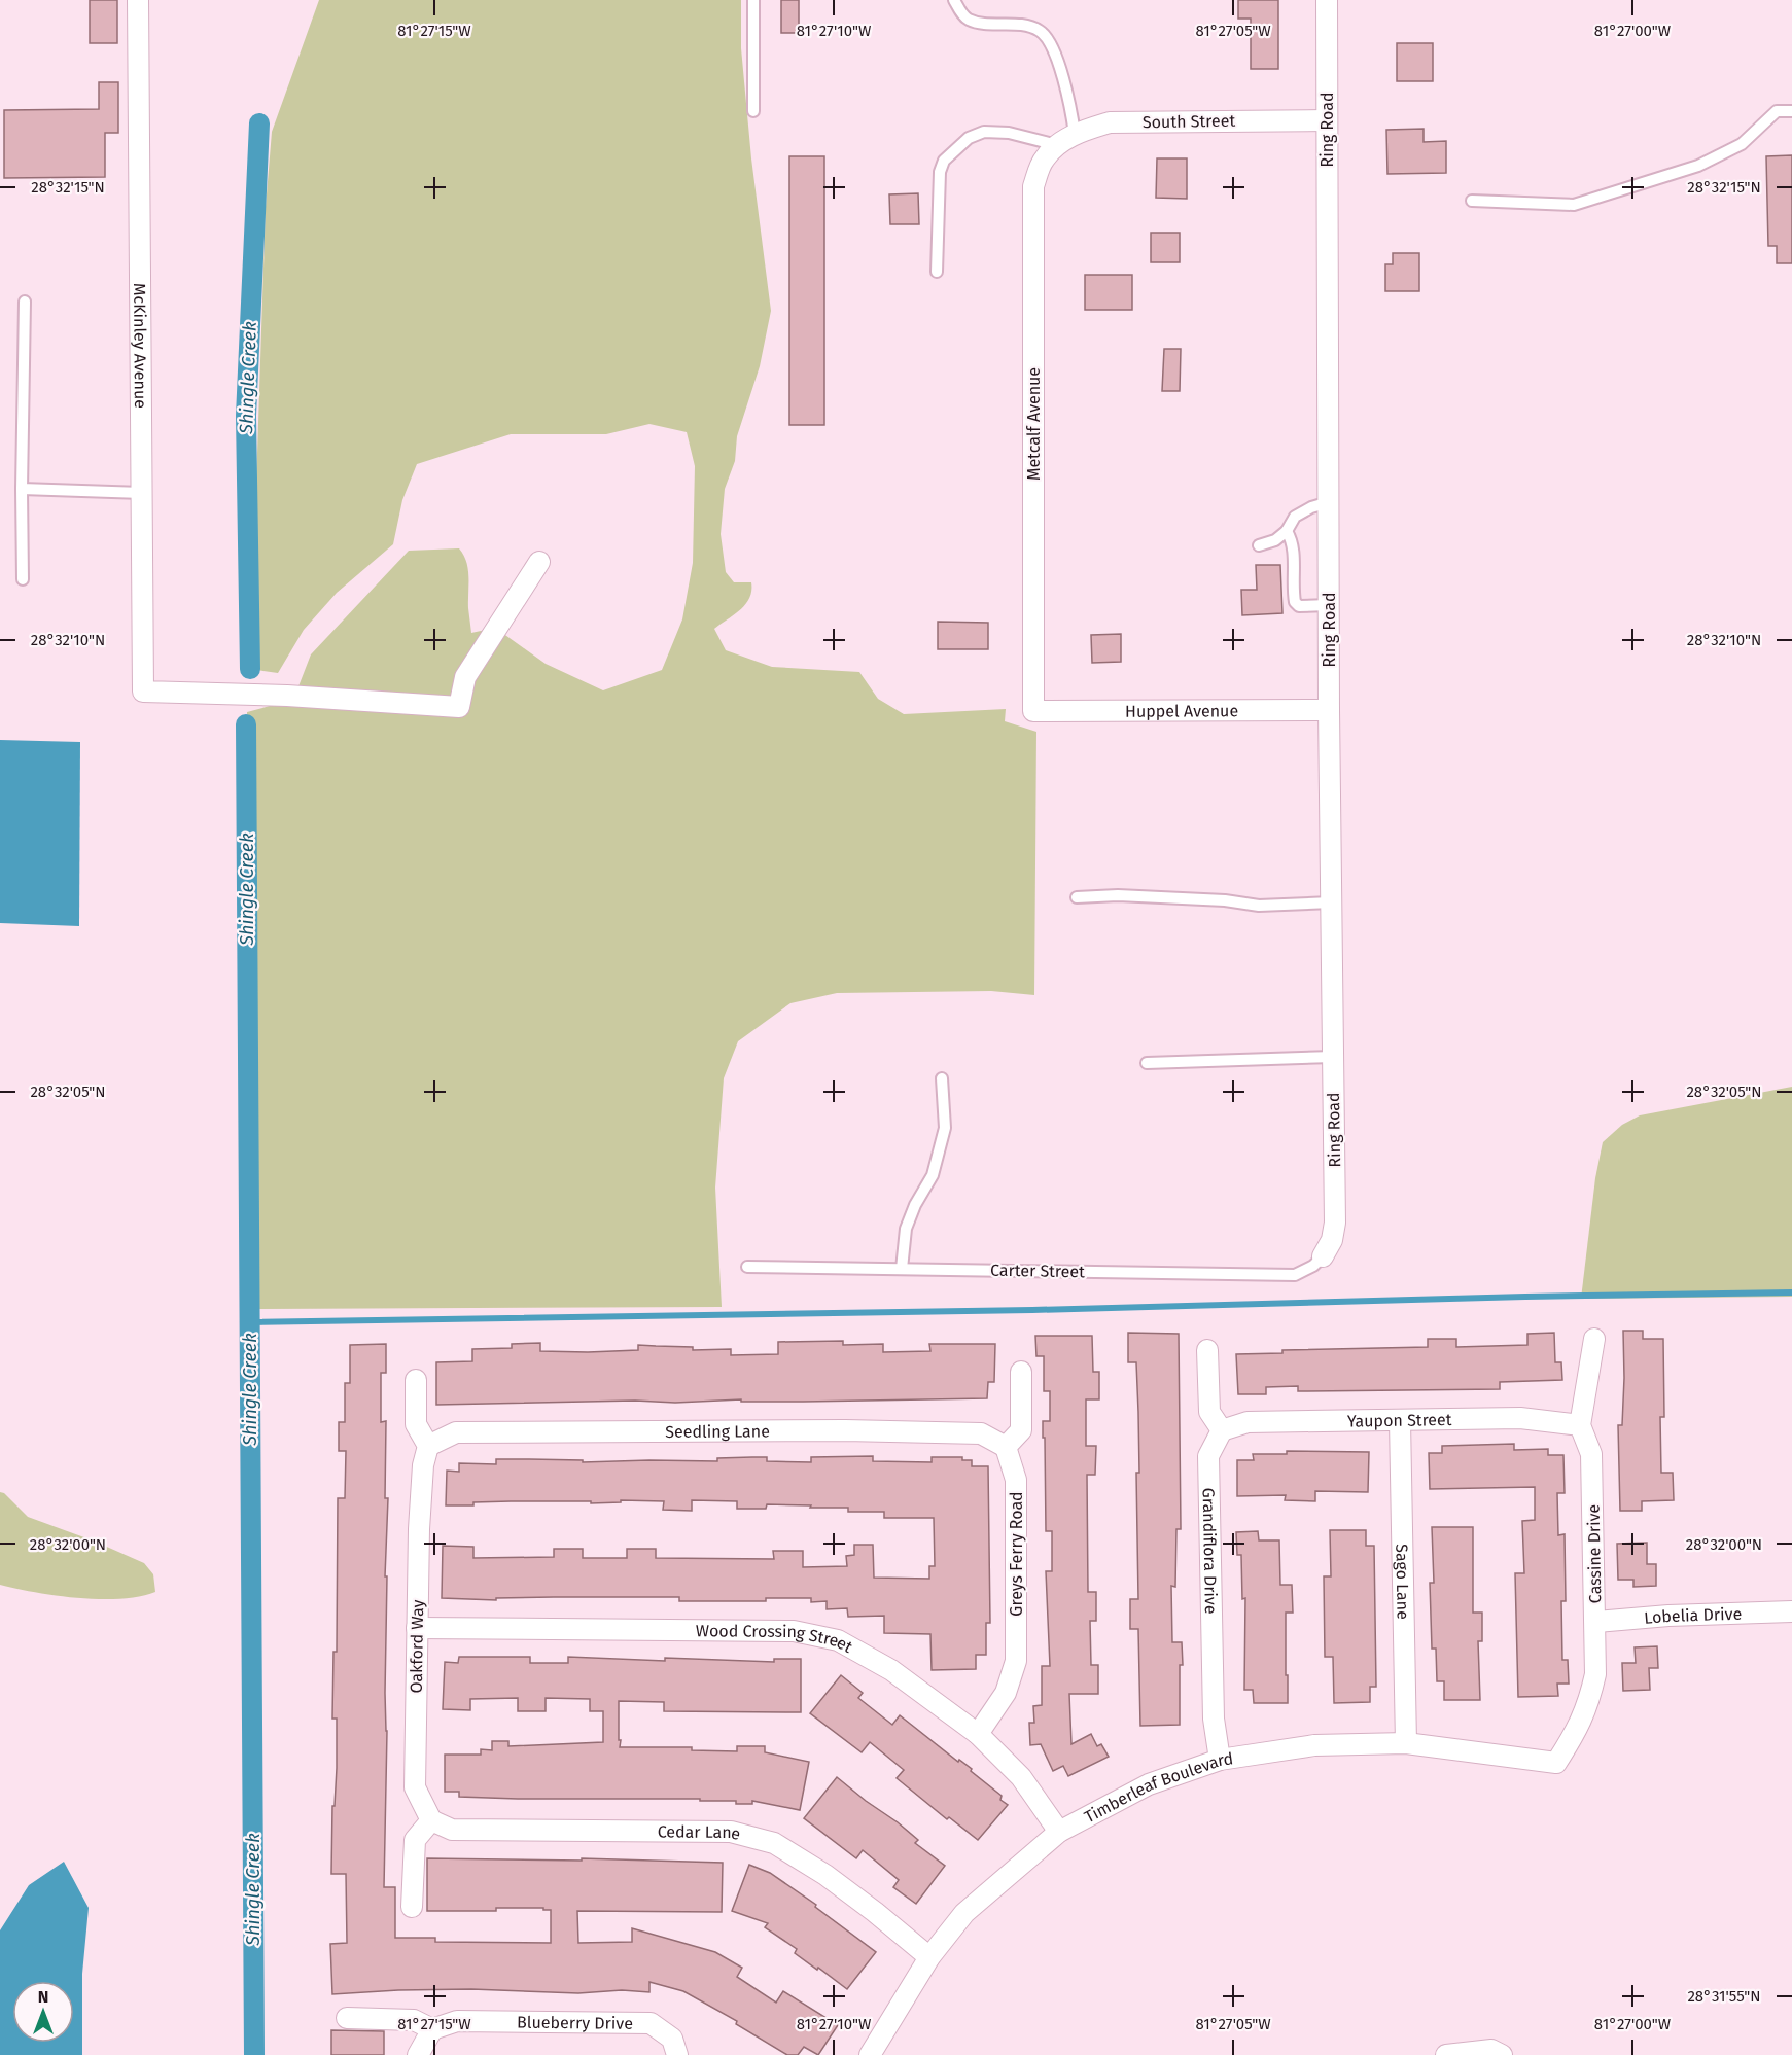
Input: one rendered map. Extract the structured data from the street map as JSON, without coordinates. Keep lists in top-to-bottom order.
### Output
{
  "streets": {
    "street": [
      "South Street",
      "Ring Road",
      "McKinley Avenue",
      "Metcalf Avenue",
      "Huppel Avenue",
      "Yaupon Street",
      "Seedling Lane",
      "Grandiflora Drive",
      "Greys Ferry Road",
      "Cassine Drive",
      "Sago Lane",
      "Lobelia Drive",
      "Wood Crossing Street",
      "Oakford Way",
      "Timberleaf Boulevard",
      "Cedar Lane",
      "Blueberry Drive"
    ],
    "lane": ["Carter Street"]
  },
  "crossings": [
    ["South Street", "Ring Road"],
    ["South Street", "Metcalf Avenue"],
    ["Ring Road", "Huppel Avenue"],
    ["Ring Road", "Carter Street"],
    ["Metcalf Avenue", "Huppel Avenue"],
    ["Yaupon Street", "Grandiflora Drive"],
    ["Yaupon Street", "Cassine Drive"],
    ["Yaupon Street", "Sago Lane"],
    ["Seedling Lane", "Greys Ferry Road"],
    ["Seedling Lane", "Oakford Way"],
    ["Grandiflora Drive", "Timberleaf Boulevard"],
    ["Greys Ferry Road", "Wood Crossing Street"],
    ["Cassine Drive", "Lobelia Drive"],
    ["Cassine Drive", "Timberleaf Boulevard"],
    ["Sago Lane", "Timberleaf Boulevard"],
    ["Wood Crossing Street", "Oakford Way"],
    ["Wood Crossing Street", "Timberleaf Boulevard"],
    ["Oakford Way", "Cedar Lane"],
    ["Timberleaf Boulevard", "Cedar Lane"]
  ],
  "water": ["Shingle Creek"],
  "north": "top",
  "coordinates": [
    "81°27'15\"W",
    "81°27'10\"W",
    "81°27'05\"W",
    "81°27'00\"W",
    "28°32'15\"N",
    "28°32'10\"N",
    "28°32'05\"N",
    "28°32'00\"N",
    "28°31'55\"N"
  ]
}
